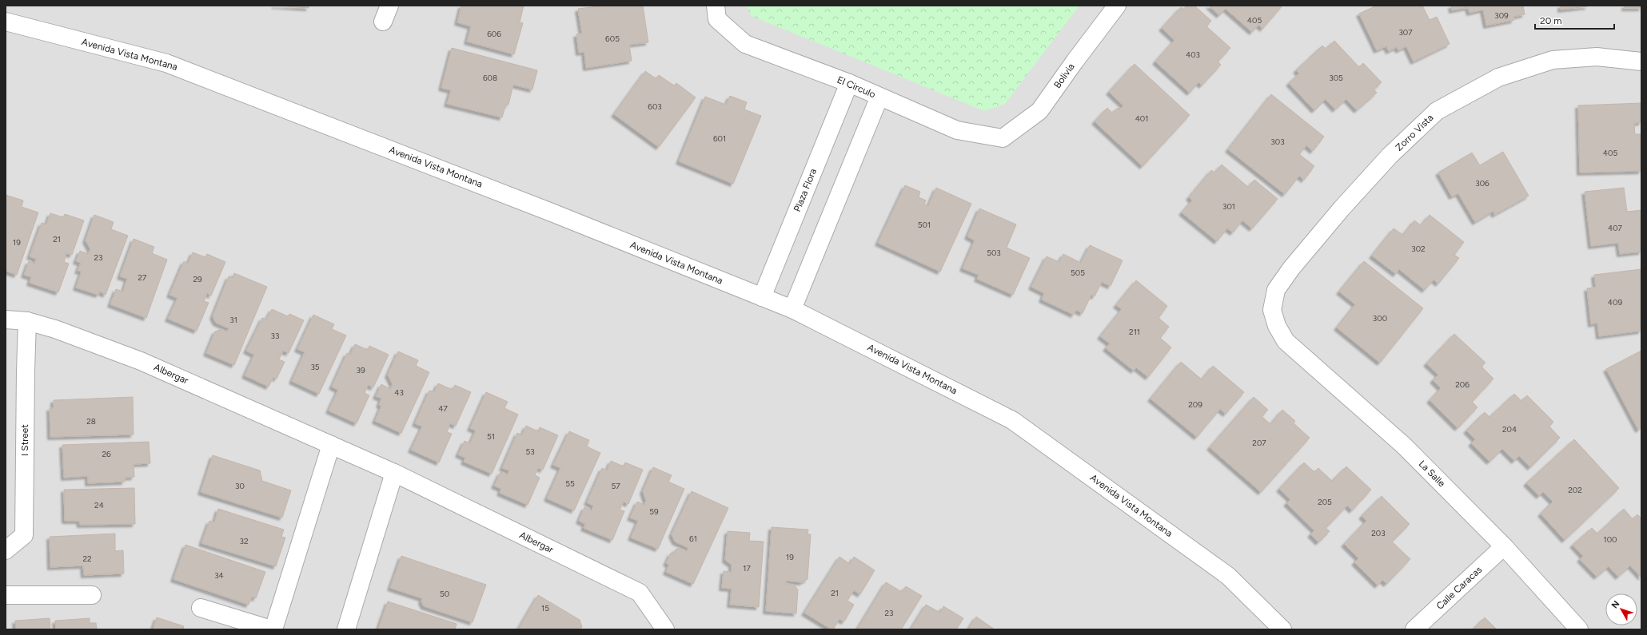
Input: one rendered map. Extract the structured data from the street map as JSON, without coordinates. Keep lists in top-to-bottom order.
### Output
{
  "streets": {
    "street": [
      "Avenida Vista Montana",
      "Bolivia",
      "El Circulo",
      "Zorro Vista",
      "Plaza Flora",
      "Albergar",
      "I Street",
      "La Salle",
      "Calle Caracas"
    ]
  },
  "crossings": [
    ["Avenida Vista Montana", "Plaza Flora"],
    ["Bolivia", "El Circulo"],
    ["El Circulo", "Plaza Flora"],
    ["Zorro Vista", "La Salle"],
    ["Albergar", "I Street"],
    ["La Salle", "Calle Caracas"]
  ],
  "house_numbers": [
    "309",
    "405",
    "307",
    "606",
    "605",
    "403",
    "608",
    "305",
    "603",
    "401",
    "601",
    "303",
    "405",
    "306",
    "301",
    "501",
    "407",
    "21",
    "19",
    "302",
    "503",
    "23",
    "505",
    "27",
    "29",
    "409",
    "300",
    "31",
    "211",
    "33",
    "35",
    "39",
    "206",
    "43",
    "209",
    "47",
    "28",
    "204",
    "51",
    "207",
    "53",
    "26",
    "55",
    "30",
    "57",
    "202",
    "205",
    "24",
    "59",
    "203",
    "61",
    "100",
    "32",
    "19",
    "22",
    "17",
    "34",
    "21",
    "50",
    "15",
    "23"
  ],
  "scale_bar": "20 m",
  "north": "top left"
}
